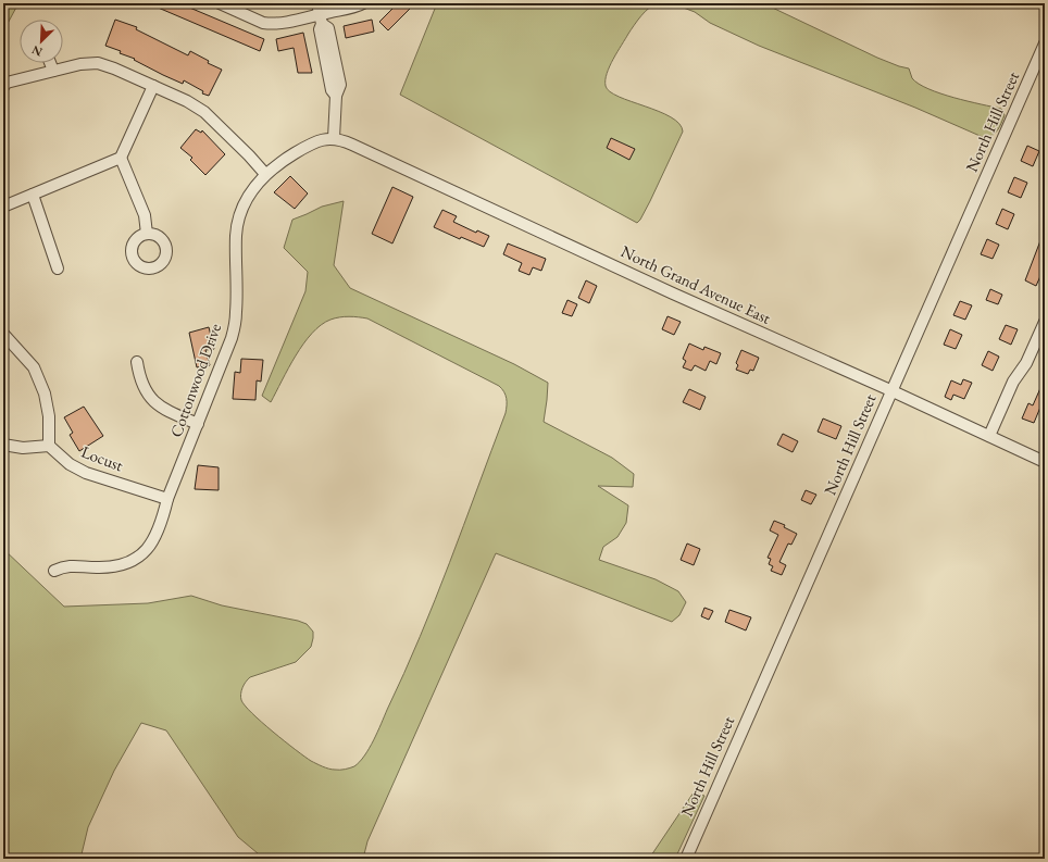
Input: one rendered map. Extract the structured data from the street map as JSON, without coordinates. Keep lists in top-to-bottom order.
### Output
{
  "streets": {
    "street": [
      "North Hill Street",
      "North Grand Avenue East",
      "Cottonwood Drive",
      "Locust"
    ]
  },
  "crossings": [
    ["North Hill Street", "North Grand Avenue East"],
    ["North Grand Avenue East", "Cottonwood Drive"],
    ["Cottonwood Drive", "Locust"]
  ],
  "north": "bottom left"
}
